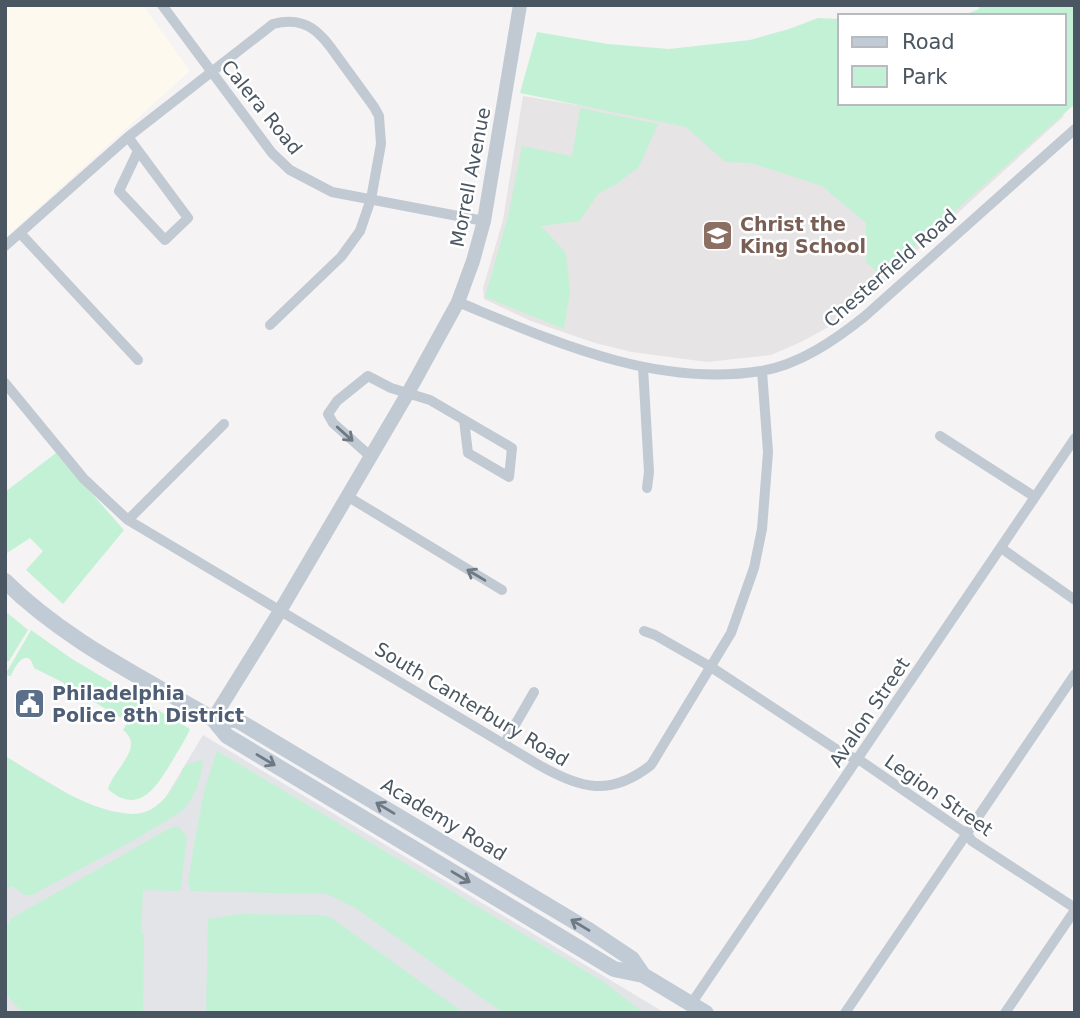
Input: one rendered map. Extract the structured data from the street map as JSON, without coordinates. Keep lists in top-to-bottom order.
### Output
{
  "streets": {
    "street": [
      "Calera Road",
      "Morrell Avenue",
      "Chesterfield Road",
      "South Canterbury Road",
      "Avalon Street",
      "Legion Street"
    ]
  },
  "crossings": [
    ["Calera Road", "Morrell Avenue"],
    ["Morrell Avenue", "Chesterfield Road"],
    ["Morrell Avenue", "South Canterbury Road"],
    ["Chesterfield Road", "South Canterbury Road"],
    ["South Canterbury Road", "Legion Street"],
    ["Avalon Street", "Legion Street"]
  ],
  "places": {
    "school or university": ["Christ the King School"],
    "public building": ["Philadelphia Police 8th District"]
  },
  "legend": ["Road", "Park"]
}
